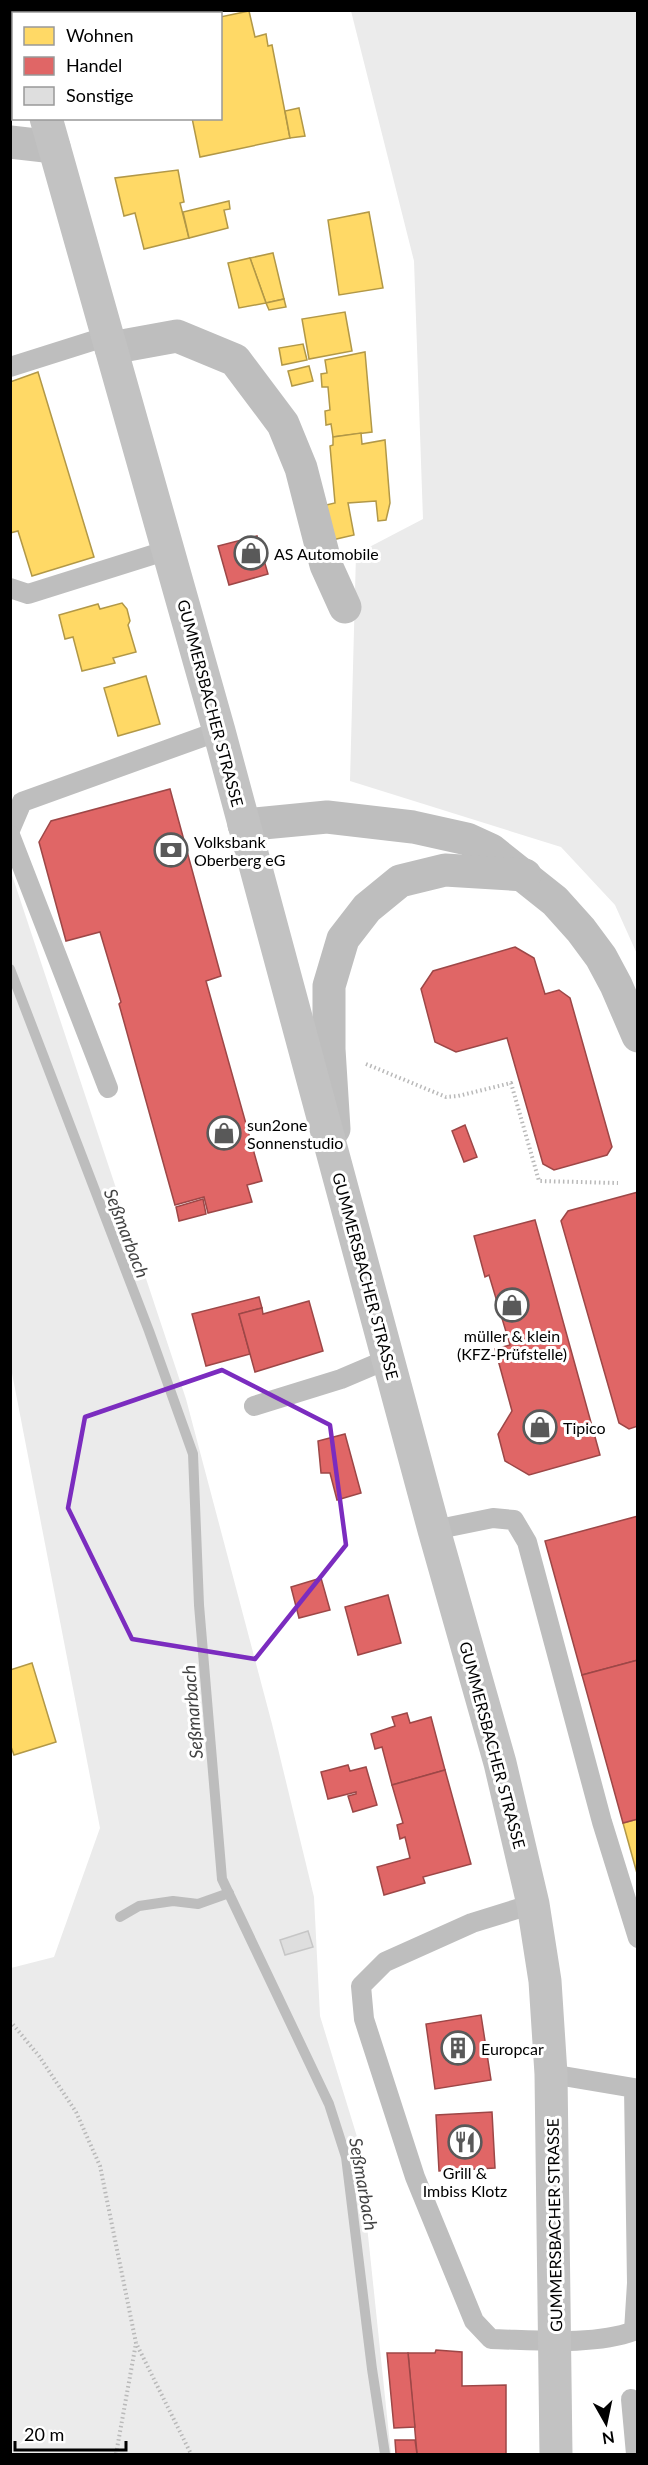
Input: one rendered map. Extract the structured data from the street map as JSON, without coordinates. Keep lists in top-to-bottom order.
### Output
{
  "streets": {
    "main road": ["GUMMERSBACHER STRASSE"]
  },
  "water": ["Seßmarbach"],
  "places": {
    "shop": [
      "AS Automobile",
      "sun2one Sonnenstudio",
      "müller & klein (KFZ-Prüfstelle)",
      "Tipico"
    ],
    "bank": ["Volksbank Oberberg eG"],
    "building": ["Europcar"],
    "restaurant": ["Grill & Imbiss Klotz"]
  },
  "legend": ["Wohnen", "Handel", "Sonstige"],
  "scale_bar": "20 m",
  "north": "bottom"
}
